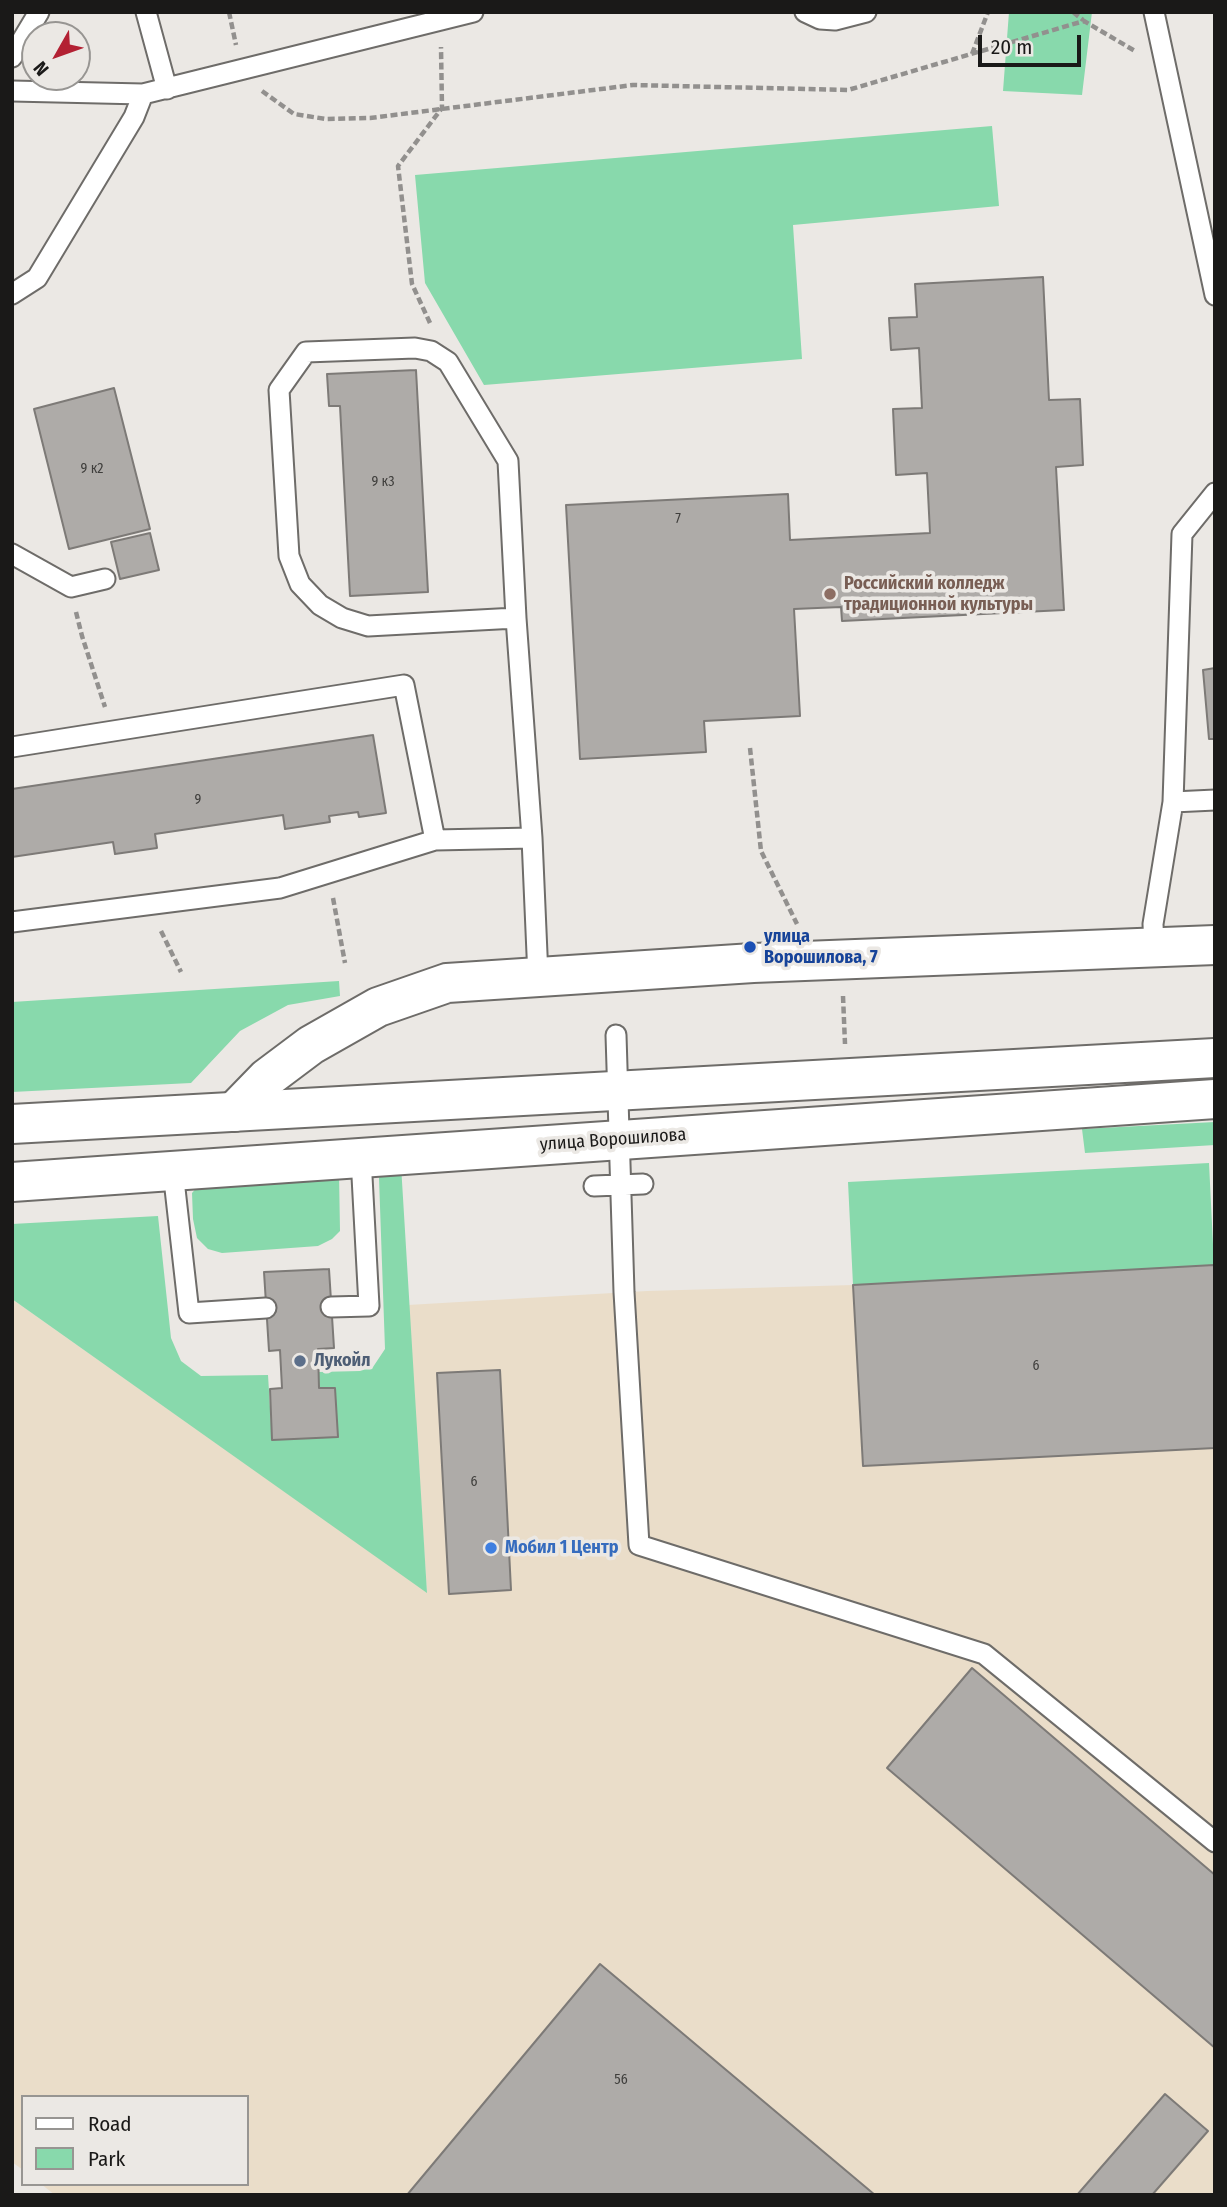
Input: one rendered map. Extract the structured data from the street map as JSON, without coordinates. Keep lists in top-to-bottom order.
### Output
{
  "streets": {
    "street": ["улица Ворошилова"]
  },
  "places": [
    "Российский колледж традиционной культуры",
    "улица Ворошилова, 7",
    "Лукойл",
    "Мобил 1 Центр"
  ],
  "house_numbers": [
    "9 к2",
    "9 к3",
    "7",
    "9",
    "6",
    "6",
    "56"
  ],
  "legend": ["Road", "Park"],
  "scale_bar": "20 m",
  "north": "bottom left"
}
